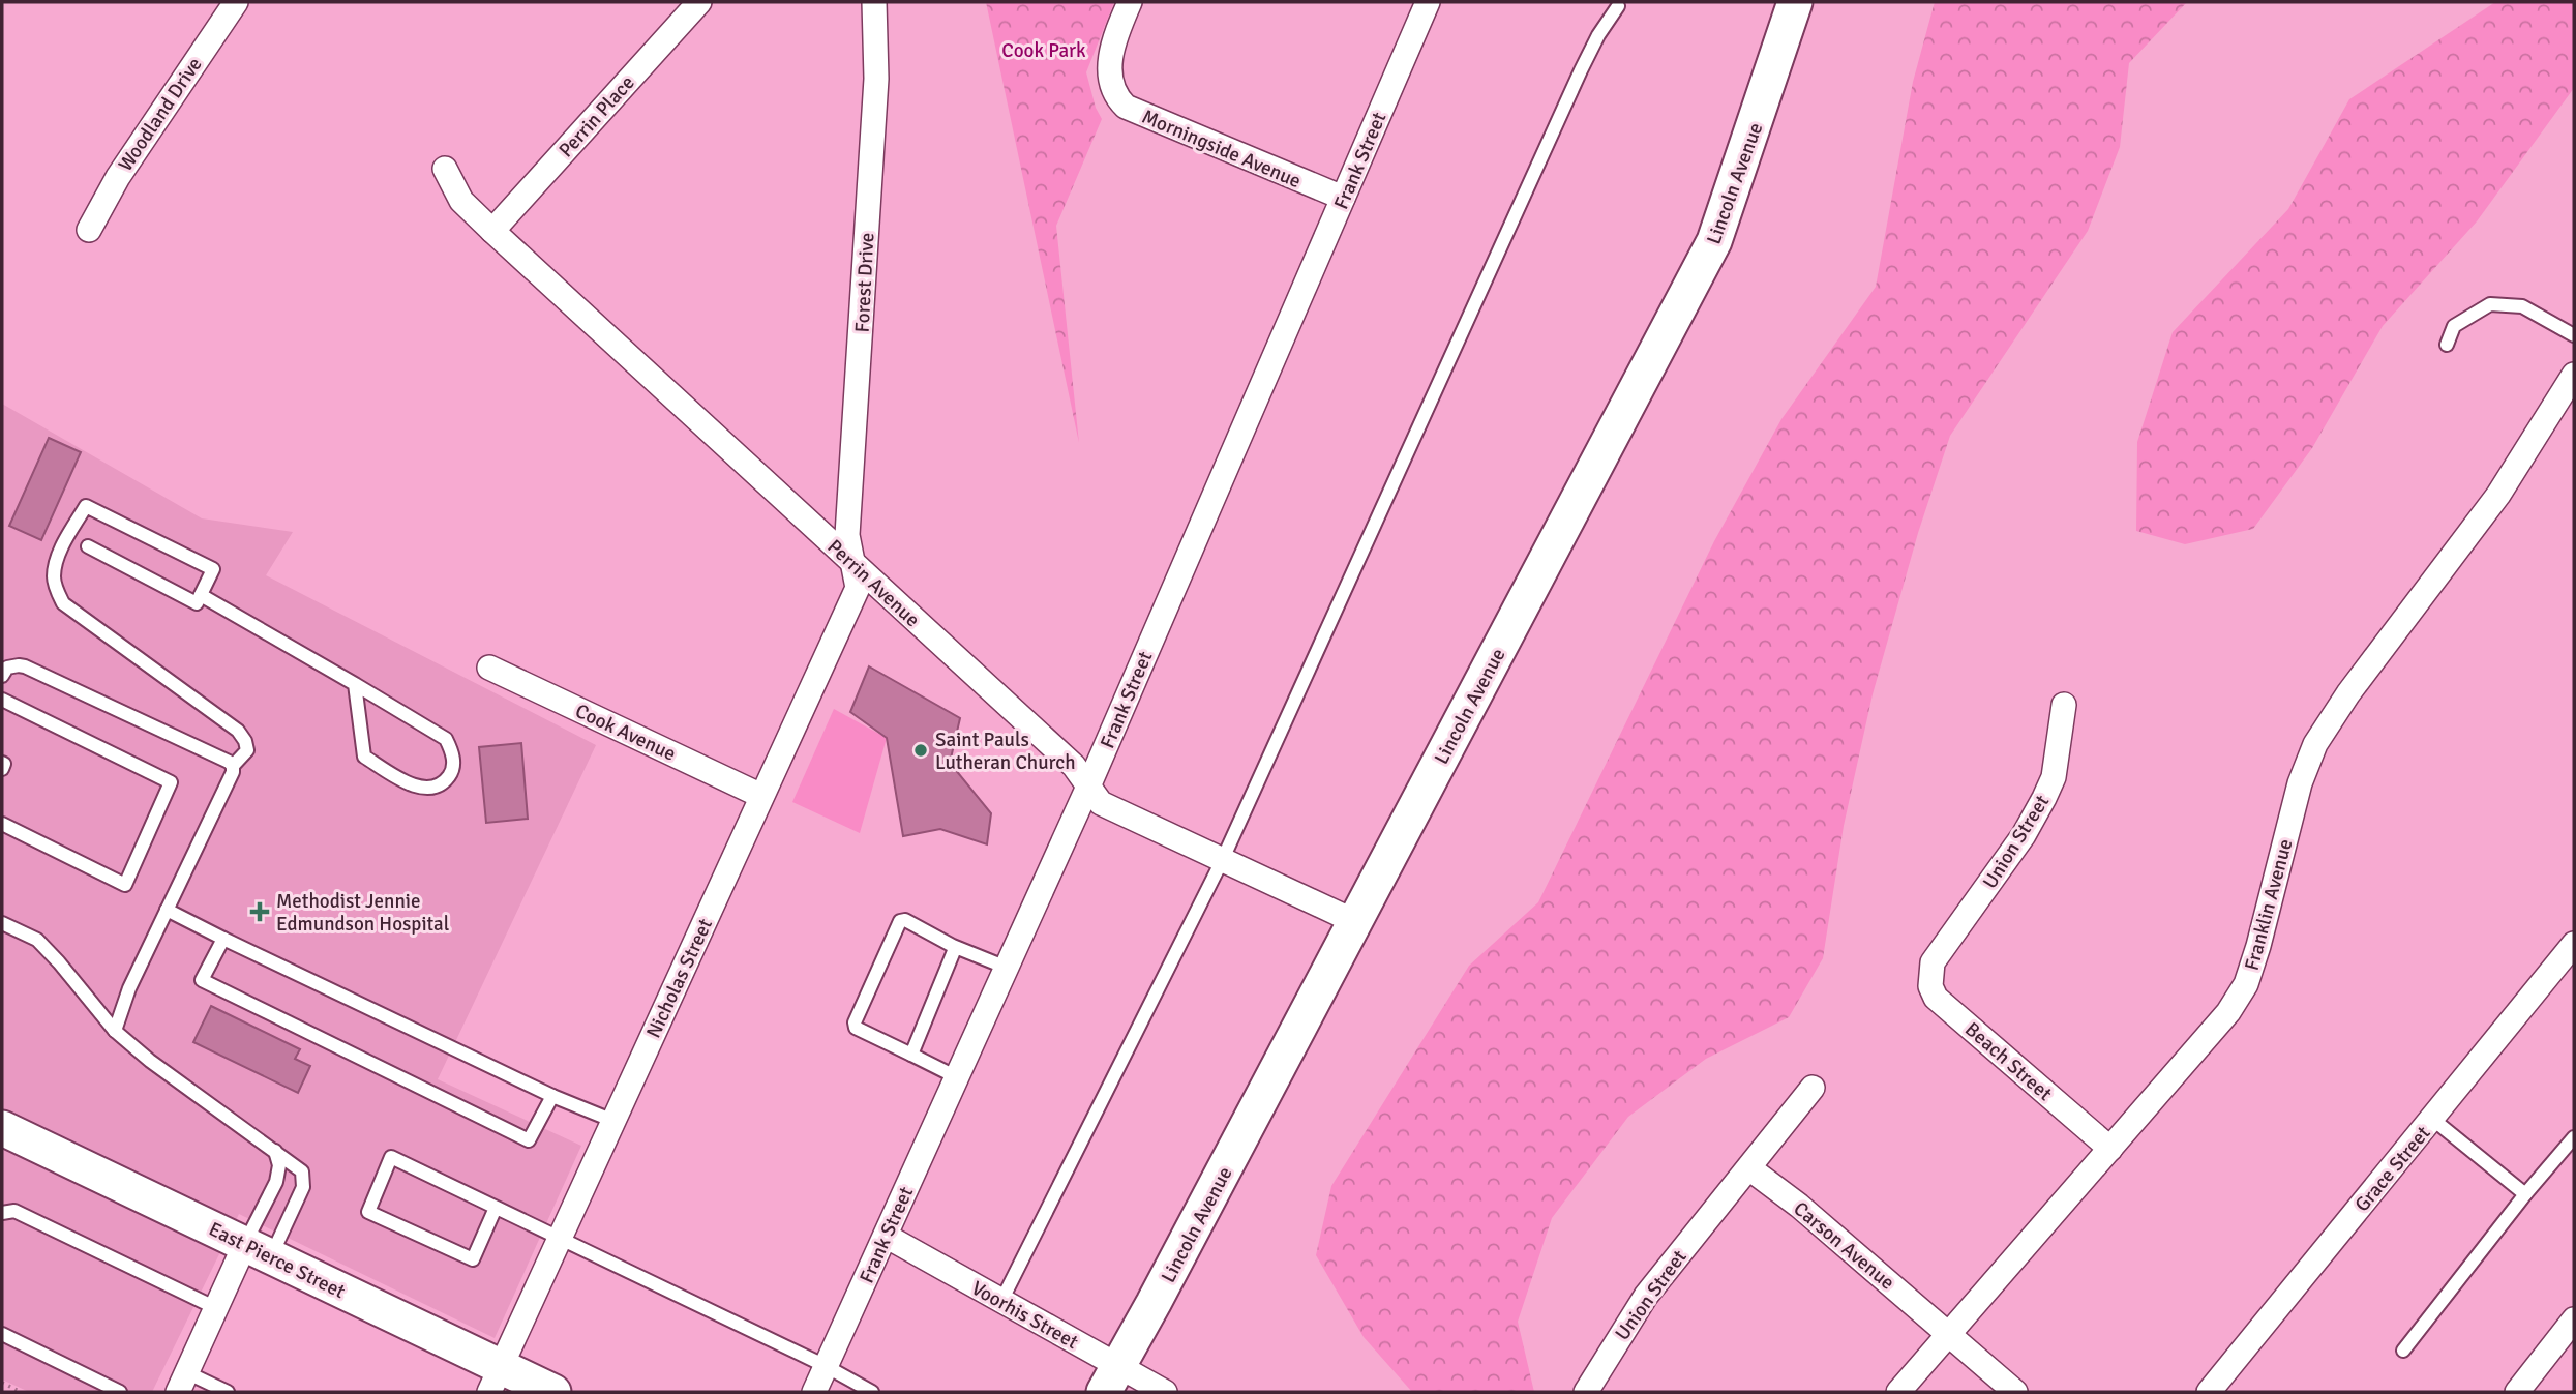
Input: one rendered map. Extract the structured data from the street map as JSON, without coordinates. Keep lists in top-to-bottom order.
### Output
{
  "streets": {
    "street": [
      "Woodland Drive",
      "Perrin Place",
      "Morningside Avenue",
      "Frank Street",
      "Lincoln Avenue",
      "Forest Drive",
      "Perrin Avenue",
      "Cook Avenue",
      "Union Street",
      "Franklin Avenue",
      "Nicholas Street",
      "Beach Street",
      "Grace Street",
      "Carson Avenue",
      "East Pierce Street",
      "Voorhis Street"
    ]
  },
  "crossings": [
    ["Perrin Place", "Perrin Avenue"],
    ["Morningside Avenue", "Frank Street"],
    ["Frank Street", "Perrin Avenue"],
    ["Frank Street", "Voorhis Street"],
    ["Lincoln Avenue", "Perrin Avenue"],
    ["Lincoln Avenue", "Voorhis Street"],
    ["Forest Drive", "Perrin Avenue"],
    ["Forest Drive", "Nicholas Street"],
    ["Perrin Avenue", "Nicholas Street"],
    ["Cook Avenue", "Nicholas Street"],
    ["Union Street", "Beach Street"],
    ["Union Street", "Carson Avenue"],
    ["Franklin Avenue", "Beach Street"],
    ["Franklin Avenue", "Carson Avenue"],
    ["Nicholas Street", "East Pierce Street"]
  ],
  "parks": ["Cook Park"],
  "places": {
    "other": ["Saint Pauls Lutheran Church"],
    "health": ["Methodist Jennie Edmundson Hospital"]
  }
}
